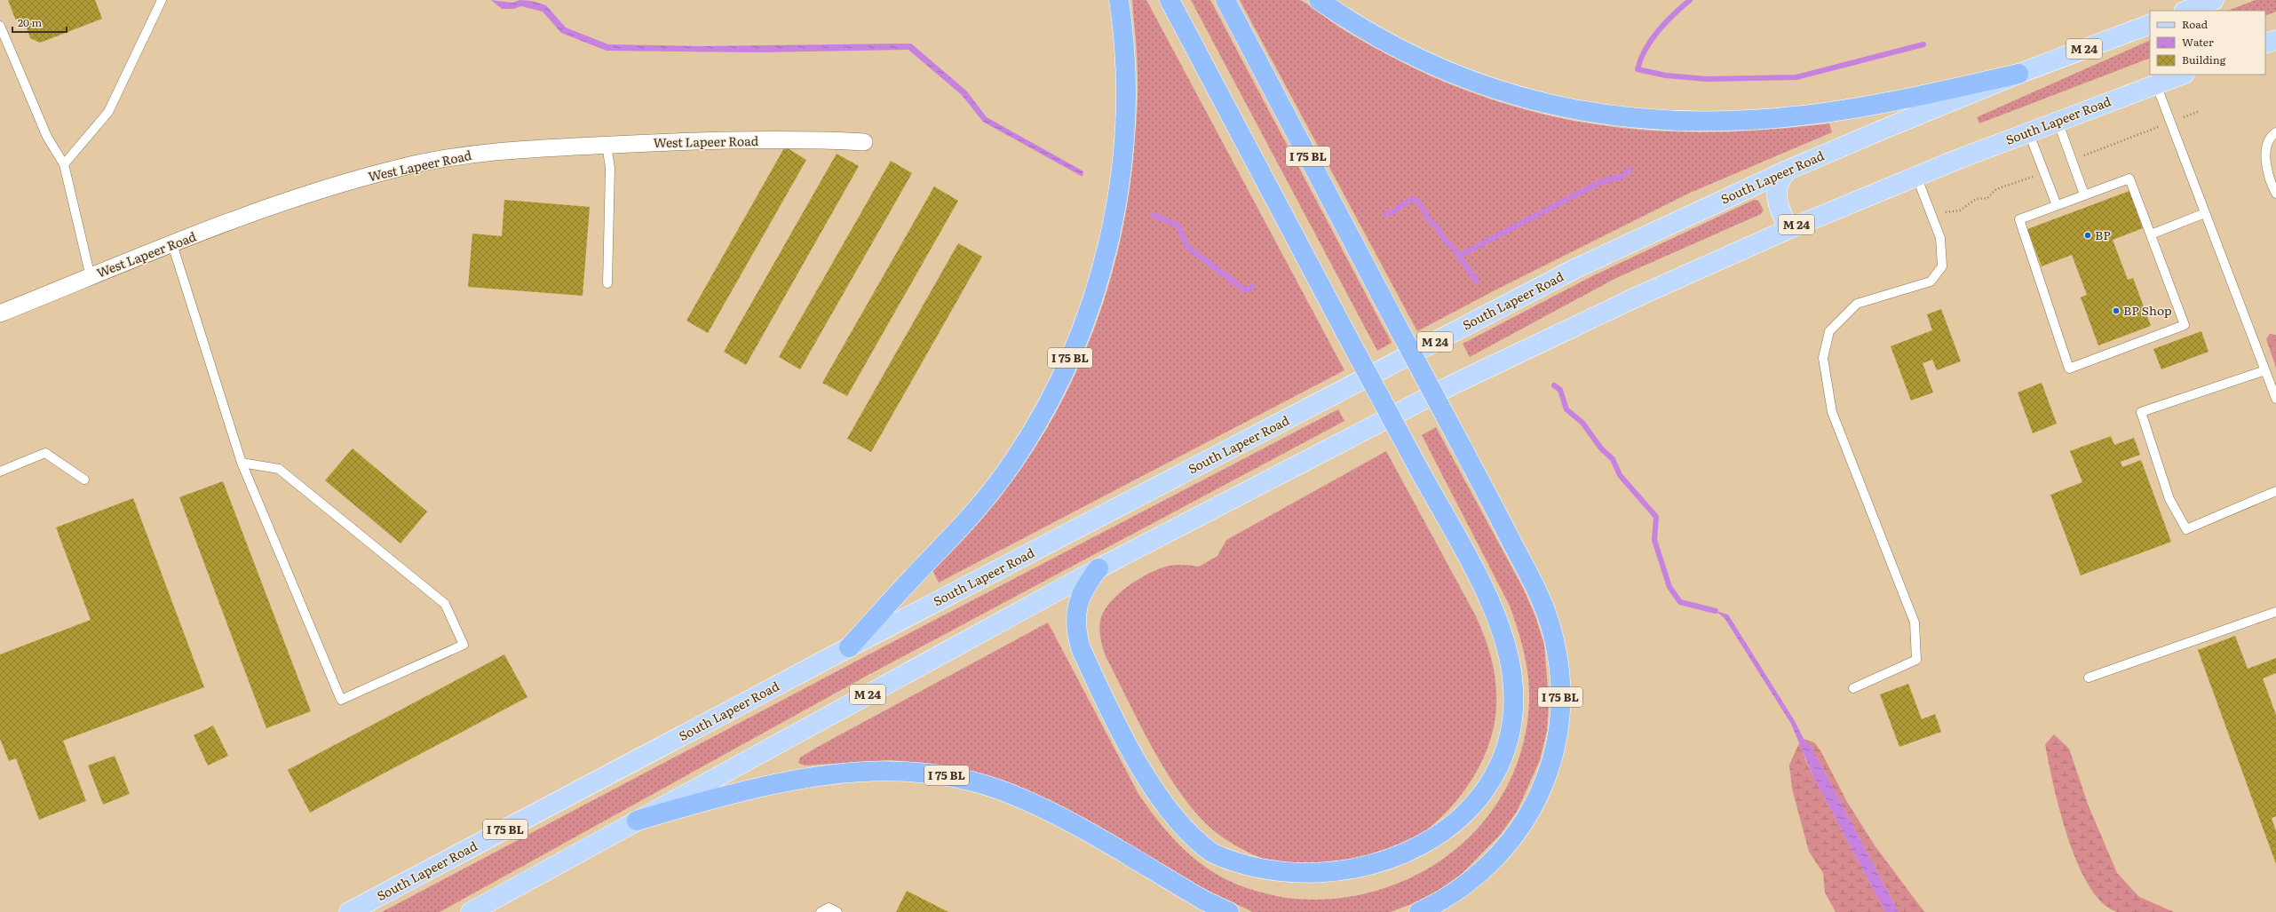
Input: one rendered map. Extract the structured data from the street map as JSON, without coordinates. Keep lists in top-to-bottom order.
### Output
{
  "streets": {
    "highway": ["I 75 BL"],
    "main road": ["M 24", "South Lapeer Road"],
    "street": ["West Lapeer Road"]
  },
  "crossings": [
    ["South Lapeer Road", "I 75 BL"]
  ],
  "places": ["BP", "BP Shop"],
  "legend": ["Road", "Water", "Building"],
  "scale_bar": "20 m"
}
